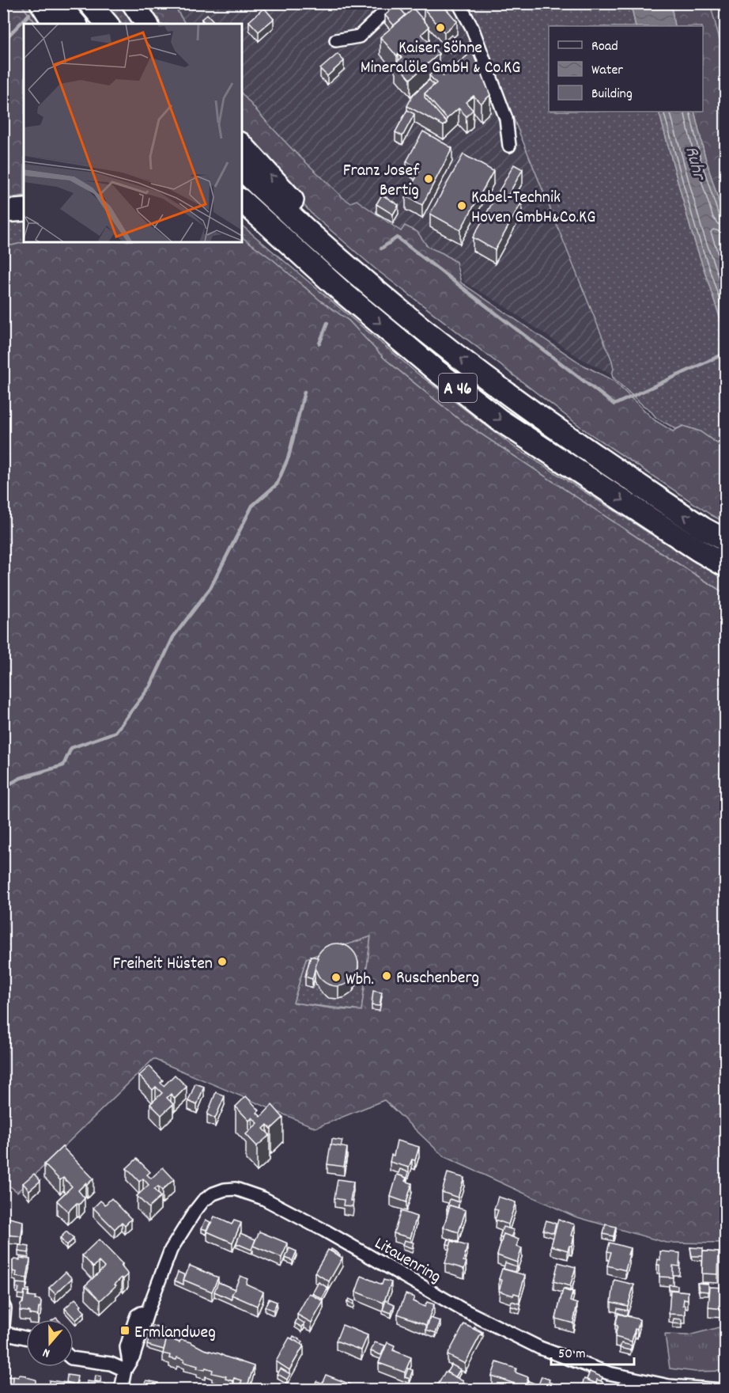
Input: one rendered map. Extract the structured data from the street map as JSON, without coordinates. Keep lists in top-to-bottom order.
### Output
{
  "streets": {
    "highway": ["A 46"],
    "street": ["Litauenring"]
  },
  "water": ["Ruhr"],
  "places": {
    "other": [
      "Kaiser Söhne Mineralöle GmbH & Co.KG",
      "Franz Josef Bertig",
      "Kabel-Technik Hoven GmbH&Co.KG",
      "Freiheit Hüsten",
      "Ruschenberg",
      "Wbh."
    ],
    "transit": ["Ermlandweg"]
  },
  "legend": ["Road", "Water", "Building"],
  "scale_bar": "50 m",
  "north": "bottom"
}
